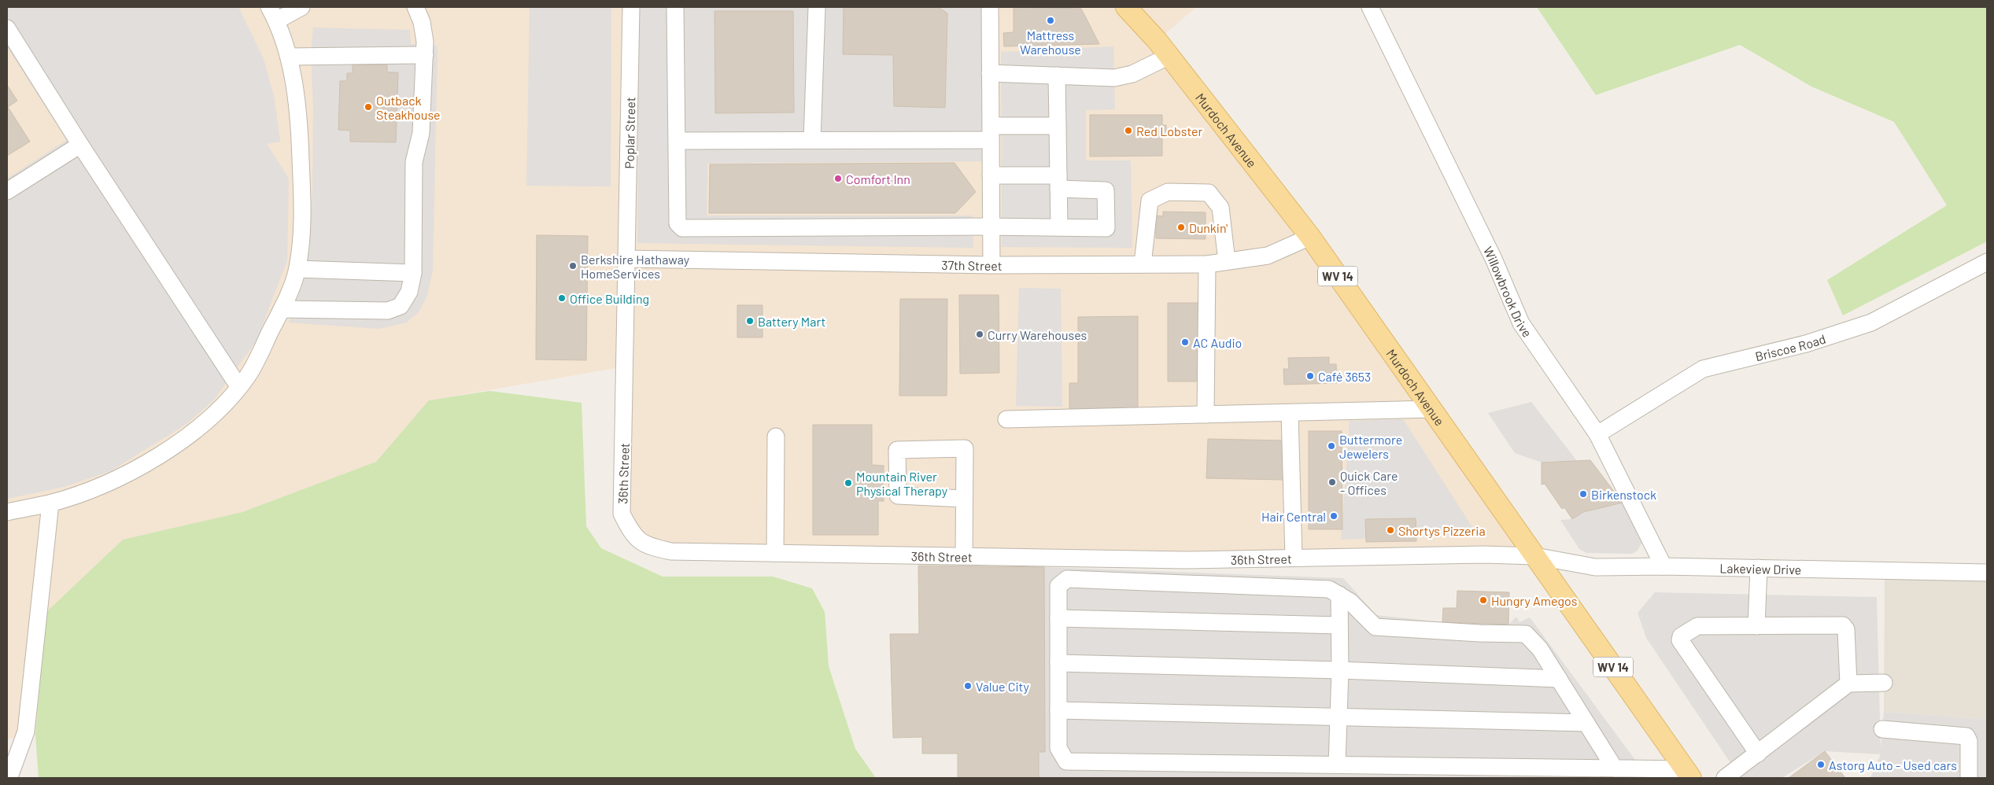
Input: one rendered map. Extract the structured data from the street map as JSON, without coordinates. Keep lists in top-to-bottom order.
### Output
{
  "streets": {
    "main road": ["Murdoch Avenue", "WV 14"],
    "street": [
      "Poplar Street",
      "37th Street",
      "Willowbrook Drive",
      "Briscoe Road",
      "36th Street",
      "Lakeview Drive"
    ]
  },
  "crossings": [
    ["Murdoch Avenue", "37th Street"],
    ["Murdoch Avenue", "36th Street"],
    ["Murdoch Avenue", "Lakeview Drive"],
    ["Poplar Street", "37th Street"],
    ["Poplar Street", "36th Street"],
    ["37th Street", "36th Street"],
    ["Willowbrook Drive", "Briscoe Road"],
    ["Willowbrook Drive", "Lakeview Drive"],
    ["36th Street", "Lakeview Drive"]
  ],
  "places": [
    "Mattress Warehouse",
    "Outback Steakhouse",
    "Red Lobster",
    "Comfort Inn",
    "Dunkin'",
    "Berkshire Hathaway HomeServices",
    "Office Building",
    "Battery Mart",
    "Curry Warehouses",
    "AC Audio",
    "Café 3653",
    "Buttermore Jewelers",
    "Quick Care - Offices",
    "Mountain River Physical Therapy",
    "Birkenstock",
    "Hair Central",
    "Shortys Pizzeria",
    "Hungry Amegos",
    "Value City",
    "Astorg Auto - Used cars"
  ]
}
